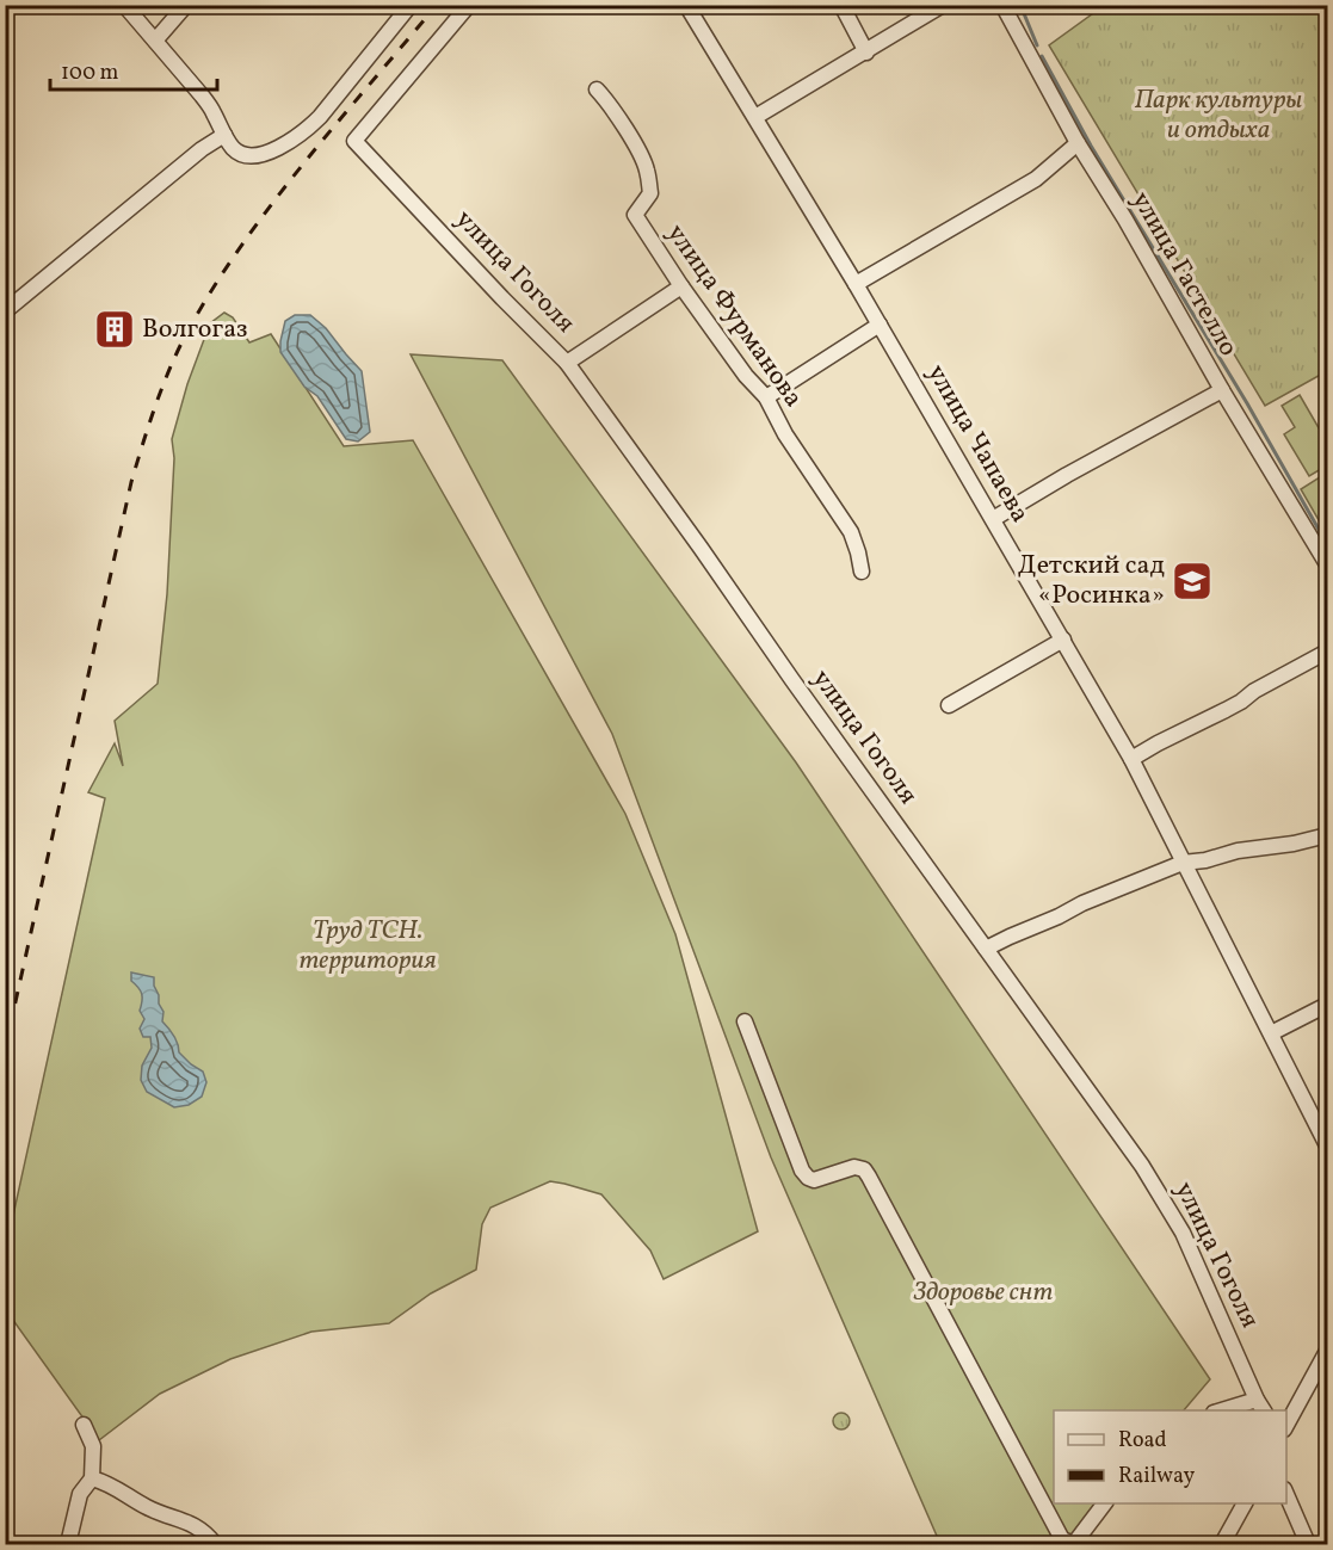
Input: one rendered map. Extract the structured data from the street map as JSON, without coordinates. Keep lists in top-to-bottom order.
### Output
{
  "streets": {
    "street": [
      "улица Гоголя",
      "улица Гастелло",
      "улица Фурманова",
      "улица Чапаева"
    ]
  },
  "parks": ["Парк культуры и отдыха", "Труд ТСН. территория", "Здоровье снт"],
  "places": {
    "building": ["Волгогаз"],
    "school or university": ["Детский сад «Росинка»"]
  },
  "legend": ["Road", "Railway"],
  "scale_bar": "100 m"
}
